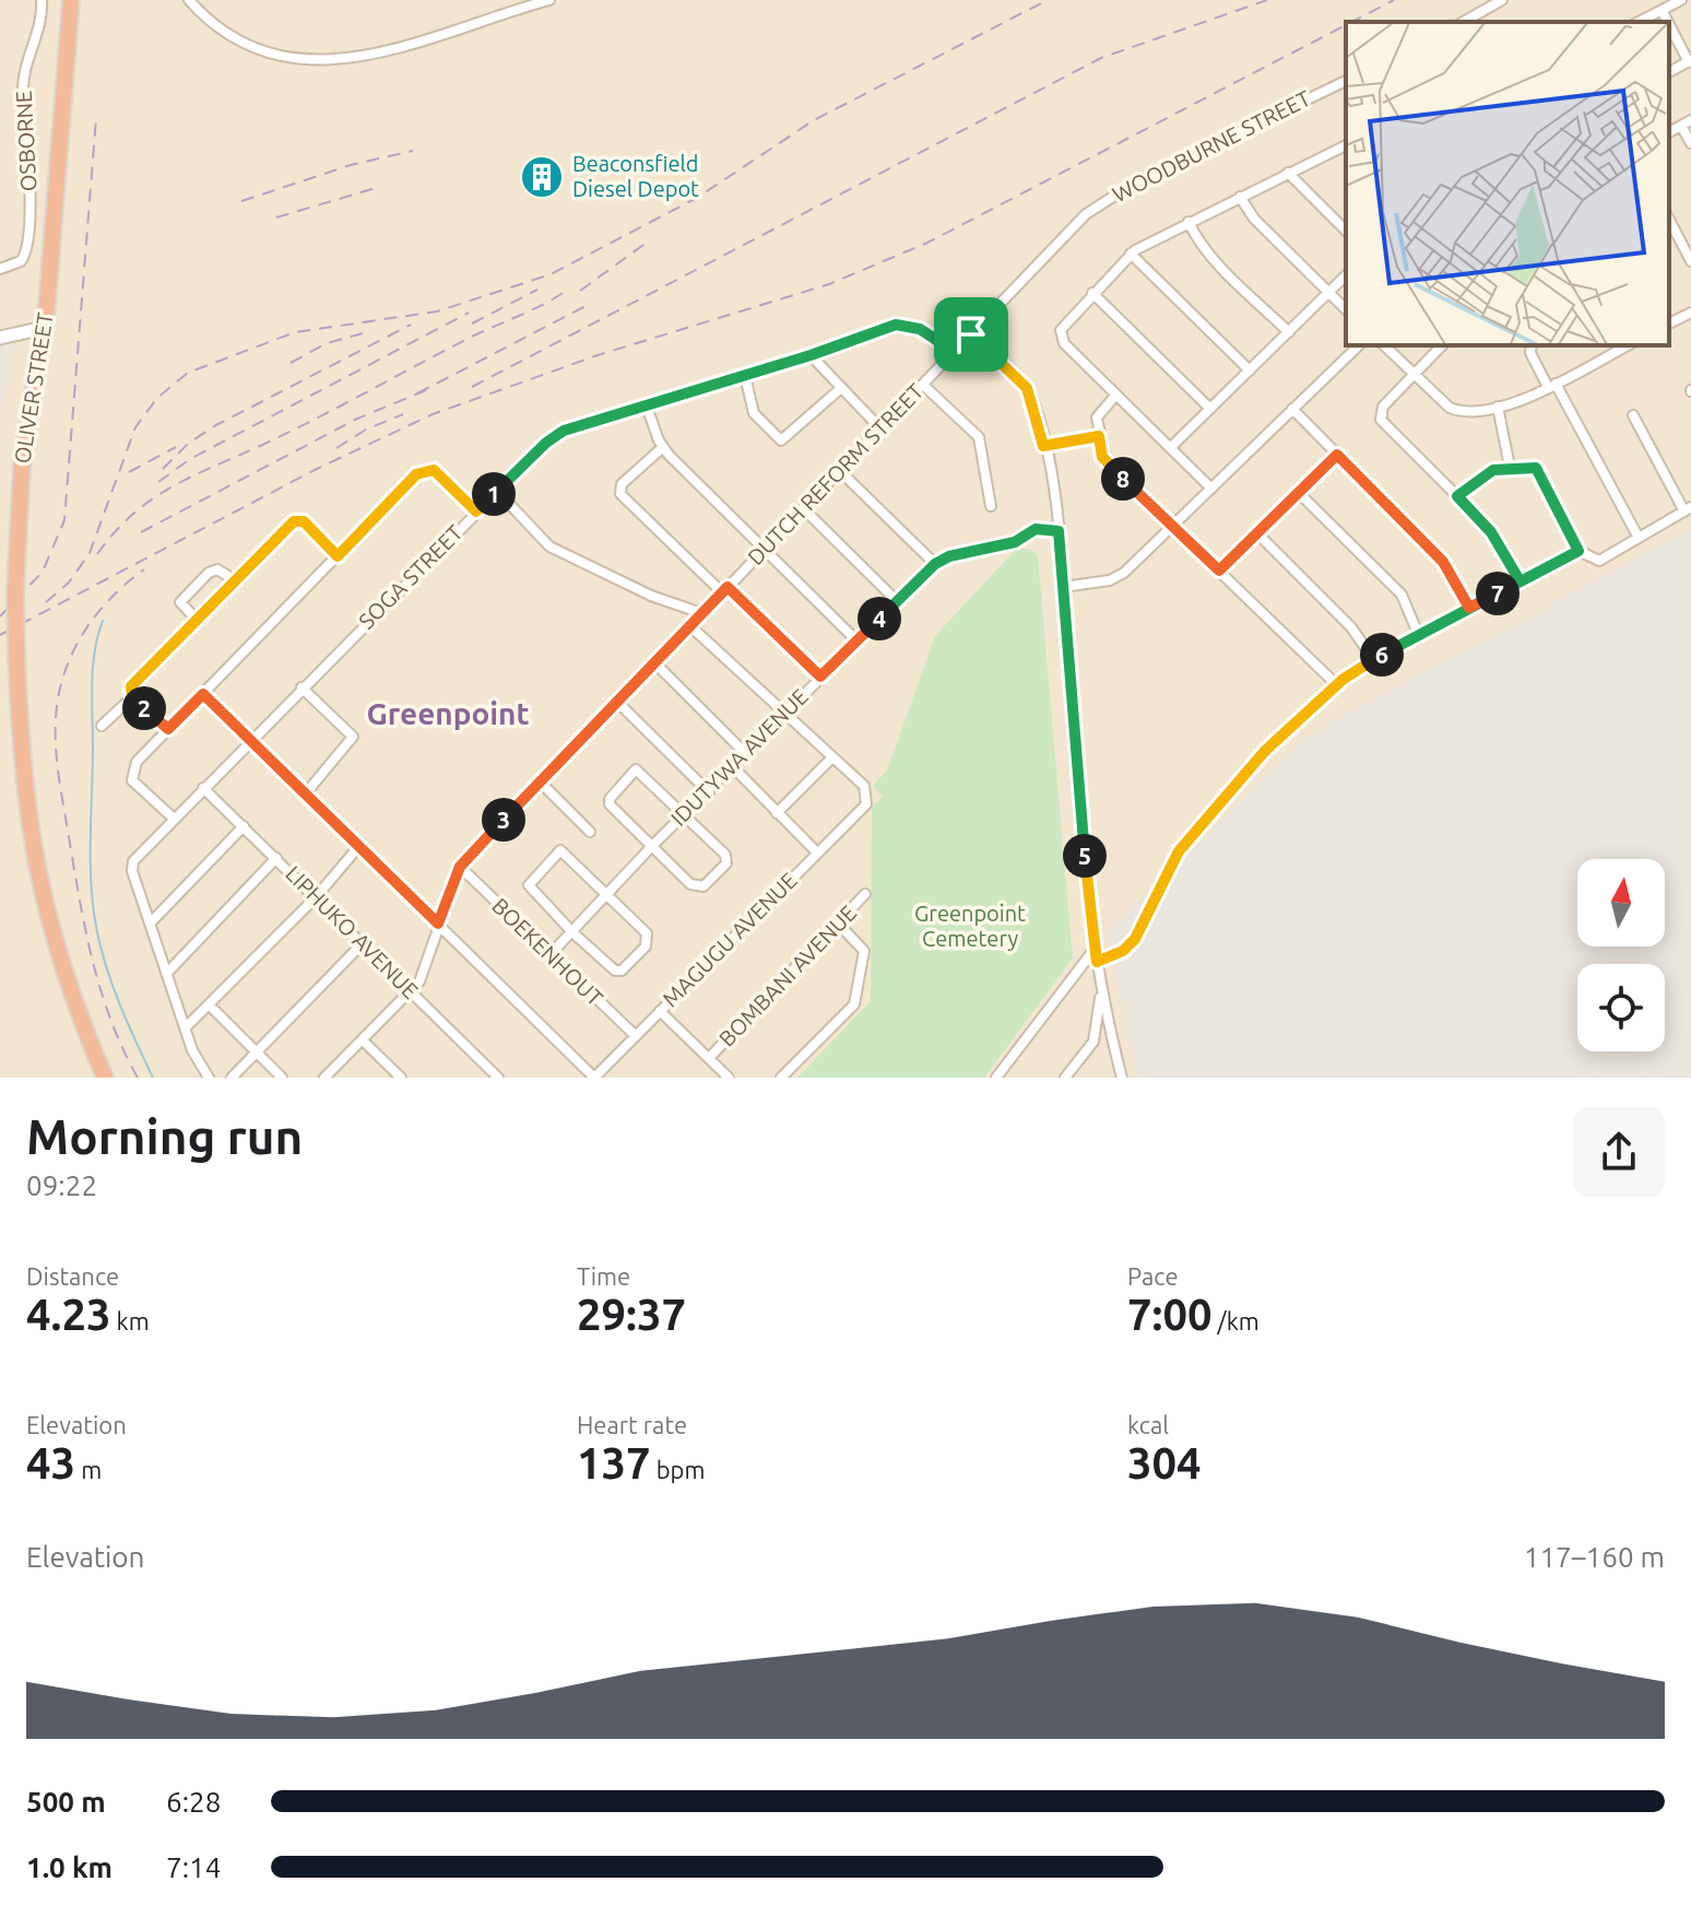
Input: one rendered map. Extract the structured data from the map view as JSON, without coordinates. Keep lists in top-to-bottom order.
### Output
{
  "streets": {
    "highway": ["OLIVER STREET"],
    "street": [
      "OSBORNE",
      "WOODBURNE STREET",
      "DUTCH REFORM STREET",
      "SOGA STREET",
      "IDUTYWA AVENUE",
      "LIPHUKO AVENUE",
      "MAGUGU AVENUE",
      "BOEKENHOUT",
      "BOMBANI AVENUE"
    ]
  },
  "crossings": [
    ["WOODBURNE STREET", "DUTCH REFORM STREET"],
    ["DUTCH REFORM STREET", "SOGA STREET"],
    ["DUTCH REFORM STREET", "LIPHUKO AVENUE"],
    ["DUTCH REFORM STREET", "BOEKENHOUT"],
    ["SOGA STREET", "LIPHUKO AVENUE"],
    ["IDUTYWA AVENUE", "BOEKENHOUT"],
    ["MAGUGU AVENUE", "BOEKENHOUT"]
  ],
  "districts": ["Greenpoint"],
  "parks": ["Greenpoint Cemetery"],
  "places": {
    "building": ["Beaconsfield Diesel Depot"]
  },
  "north": "top",
  "page": {
    "pins": [
      "8",
      "1",
      "7",
      "4",
      "6",
      "2",
      "3",
      "5"
    ],
    "heading": ["Morning run", "09:22"],
    "stats": [
      ["Distance", "4.23 km"],
      ["Time", "29:37"],
      ["Pace", "7:00 /km"],
      ["Elevation", "43 m"],
      ["Heart rate", "137 bpm"],
      ["kcal", "304"]
    ],
    "chart": ["Elevation", "117–160 m"],
    "list": [
      {
        "name": "500 m",
        "note": "6:28"
      },
      {
        "name": "1.0 km",
        "note": "7:14"
      }
    ]
  }
}
